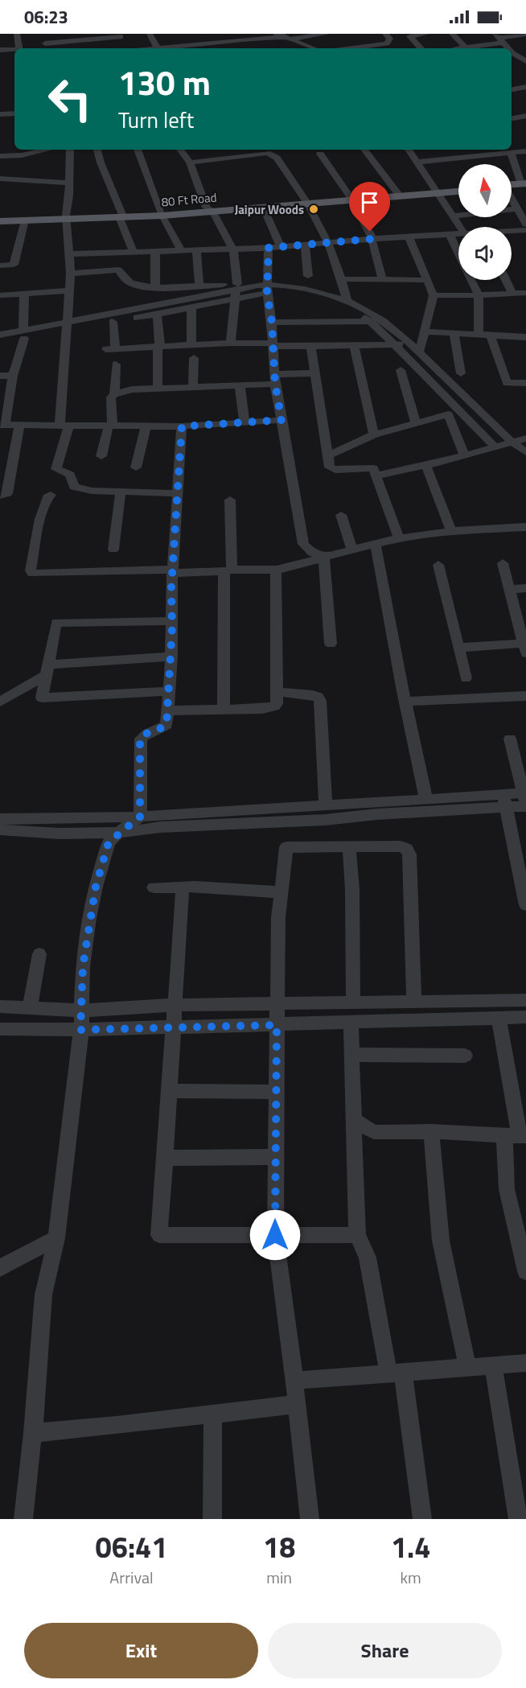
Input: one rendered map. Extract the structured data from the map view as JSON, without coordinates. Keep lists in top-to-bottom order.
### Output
{
  "streets": {
    "main road": ["80 Ft Road"]
  },
  "places": ["Jaipur Woods"],
  "north": "top",
  "page": {
    "status": "06:23",
    "turn": ["130 m", "Turn left"],
    "eta": [
      "06:41",
      "Arrival",
      "18",
      "min",
      "1.4",
      "km"
    ],
    "buttons": ["Exit", "Share"]
  }
}
